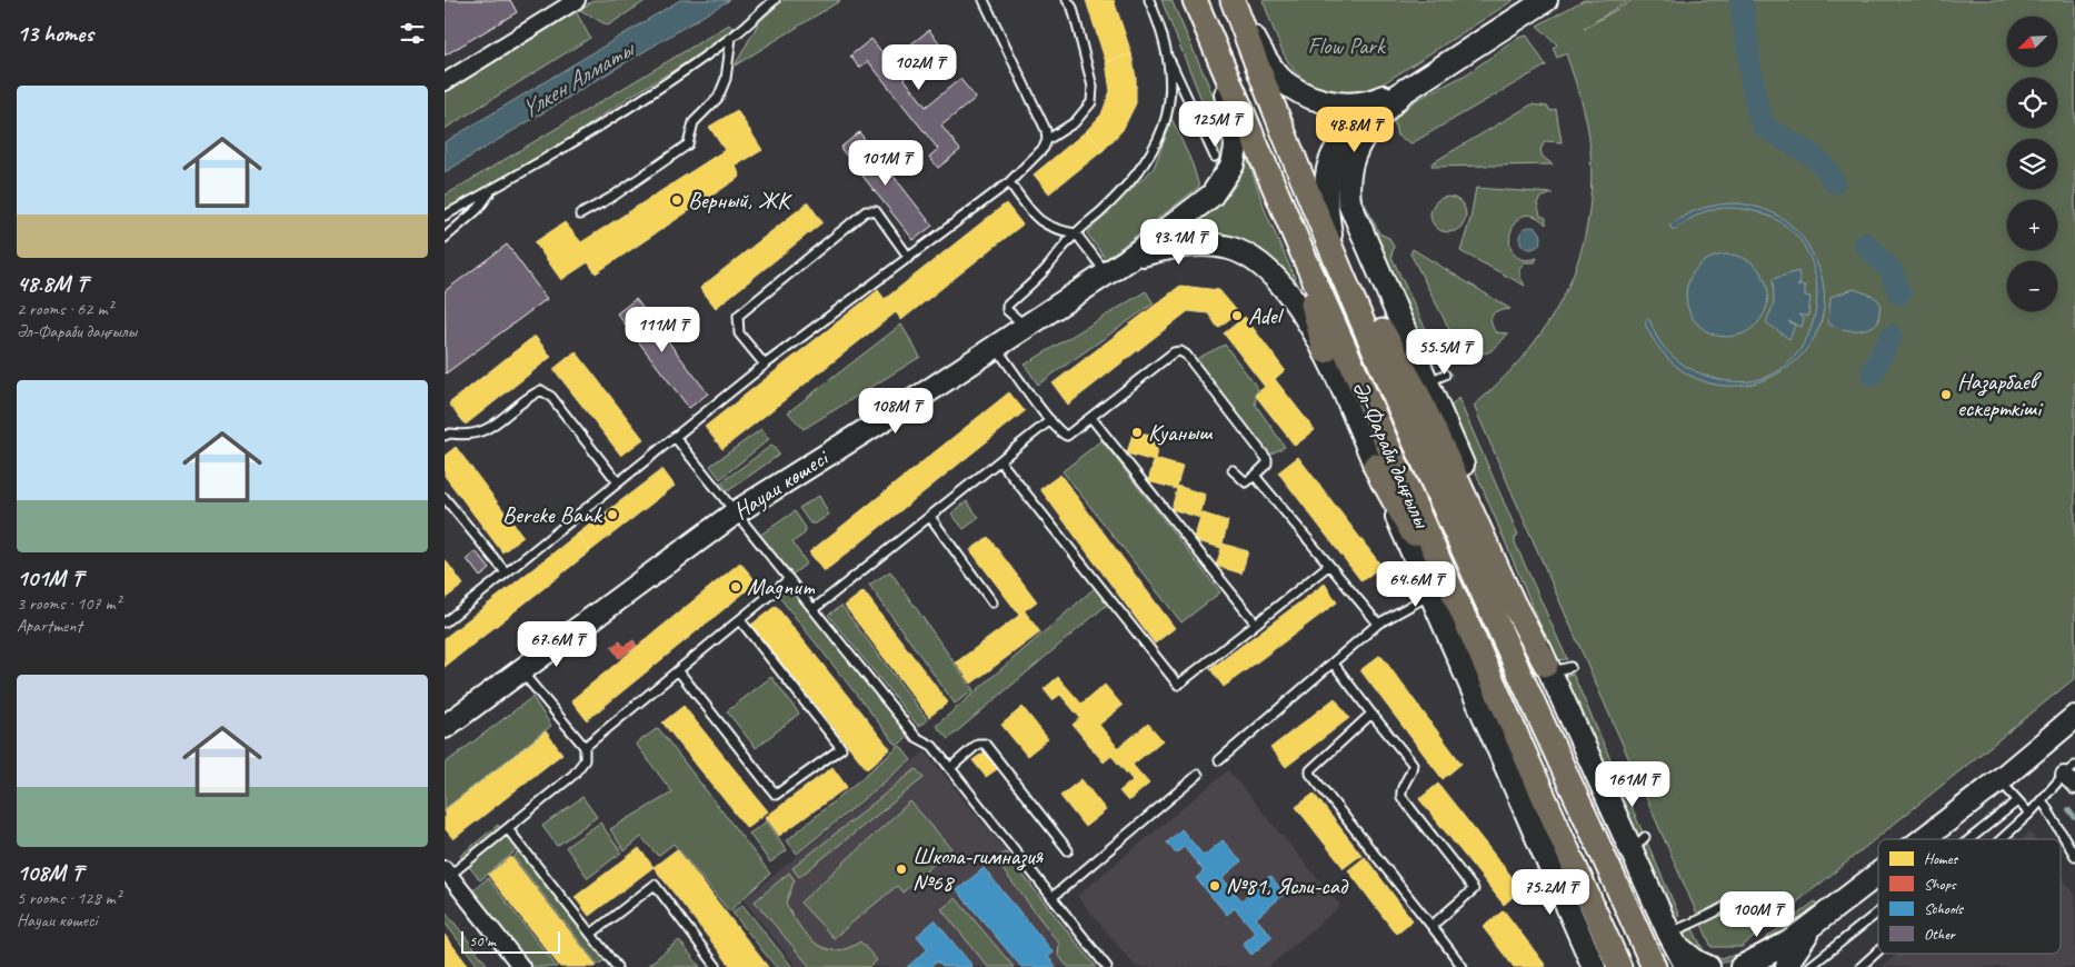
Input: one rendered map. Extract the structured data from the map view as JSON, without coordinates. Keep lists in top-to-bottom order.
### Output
{
  "streets": {
    "main road": ["Әл-Фараби даңғылы"],
    "street": ["Науаи көшесі"]
  },
  "crossings": [
    ["Әл-Фараби даңғылы", "Науаи көшесі"]
  ],
  "water": ["Үлкен Алматы"],
  "parks": ["Flow Park"],
  "places": [
    "Верный, ЖК",
    "Adel",
    "Назарбаев ескерткіші",
    "Куаныш",
    "Bereke Bank",
    "Magnum",
    "Школа-гимназия №68",
    "№81, Ясли-сад"
  ],
  "legend": [
    "Homes",
    "Shops",
    "Schools",
    "Other"
  ],
  "scale_bar": "50 m",
  "north": "bottom left",
  "page": {
    "heading": "13 homes",
    "map_buttons": ["+", "−"],
    "price": [
      "102M ₸",
      "125M ₸",
      "48.8M ₸",
      "101M ₸",
      "93.1M ₸",
      "111M ₸",
      "55.5M ₸",
      "108M ₸",
      "64.6M ₸",
      "67.6M ₸",
      "161M ₸",
      "75.2M ₸",
      "100M ₸"
    ],
    "list": [
      {
        "name": "48.8M ₸",
        "note": "2 rooms · 62 m² · Әл-Фараби даңғылы"
      },
      {
        "name": "101M ₸",
        "note": "3 rooms · 107 m² · Apartment"
      },
      {
        "name": "108M ₸",
        "note": "5 rooms · 128 m² · Науаи көшесі"
      }
    ],
    "scale": "50 m"
  }
}
